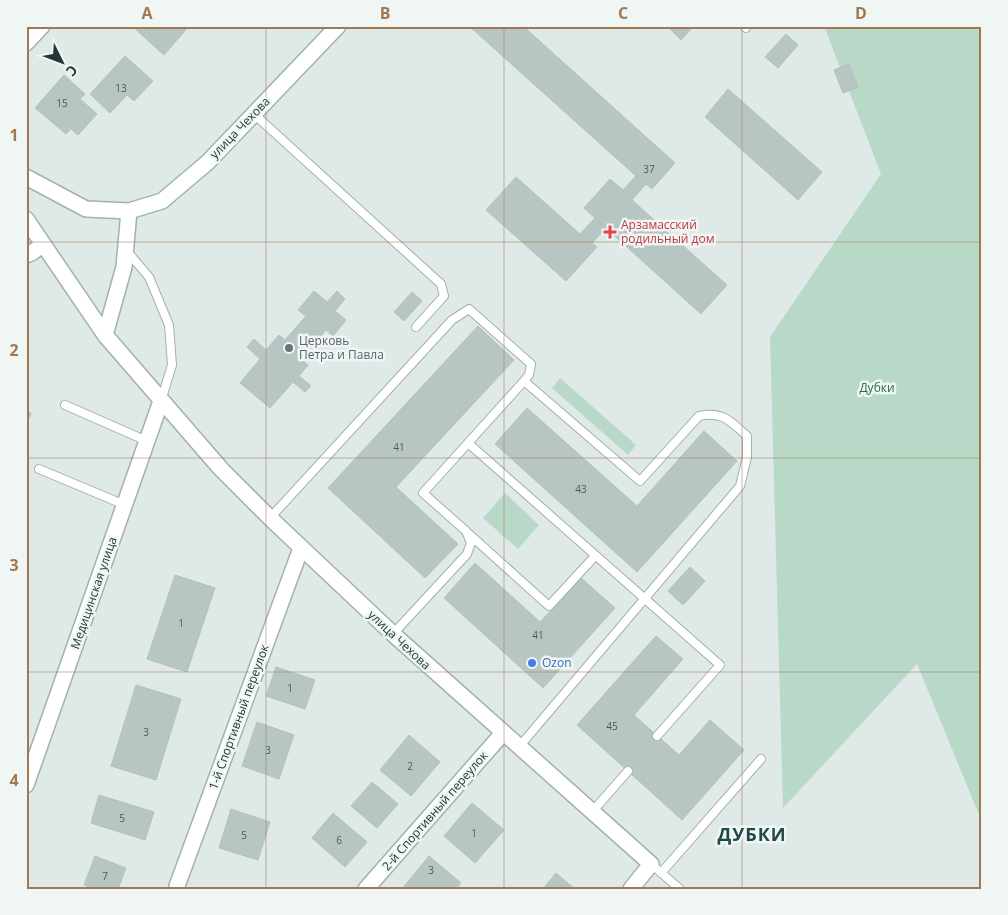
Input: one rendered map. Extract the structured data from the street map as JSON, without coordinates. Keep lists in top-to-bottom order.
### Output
{
  "streets": {
    "street": [
      "улица Чехова",
      "Медицинская улица",
      "1-й Спортивный переулок",
      "2-й Спортивный переулок"
    ]
  },
  "crossings": [
    ["улица Чехова", "Медицинская улица"],
    ["улица Чехова", "1-й Спортивный переулок"],
    ["улица Чехова", "2-й Спортивный переулок"]
  ],
  "districts": ["ДУБКИ"],
  "parks": ["Дубки"],
  "places": {
    "health": ["Арзамасский родильный дом"],
    "other": ["Церковь Петра и Павла", "Ozon"]
  },
  "house_numbers": [
    "13",
    "15",
    "37",
    "41",
    "43",
    "1",
    "41",
    "1",
    "45",
    "3",
    "3",
    "2",
    "5",
    "1",
    "5",
    "6",
    "3",
    "7"
  ],
  "north": "bottom right",
  "grid": {
    "columns": [
      "A",
      "B",
      "C",
      "D"
    ],
    "rows": [
      "1",
      "2",
      "3",
      "4"
    ]
  }
}
